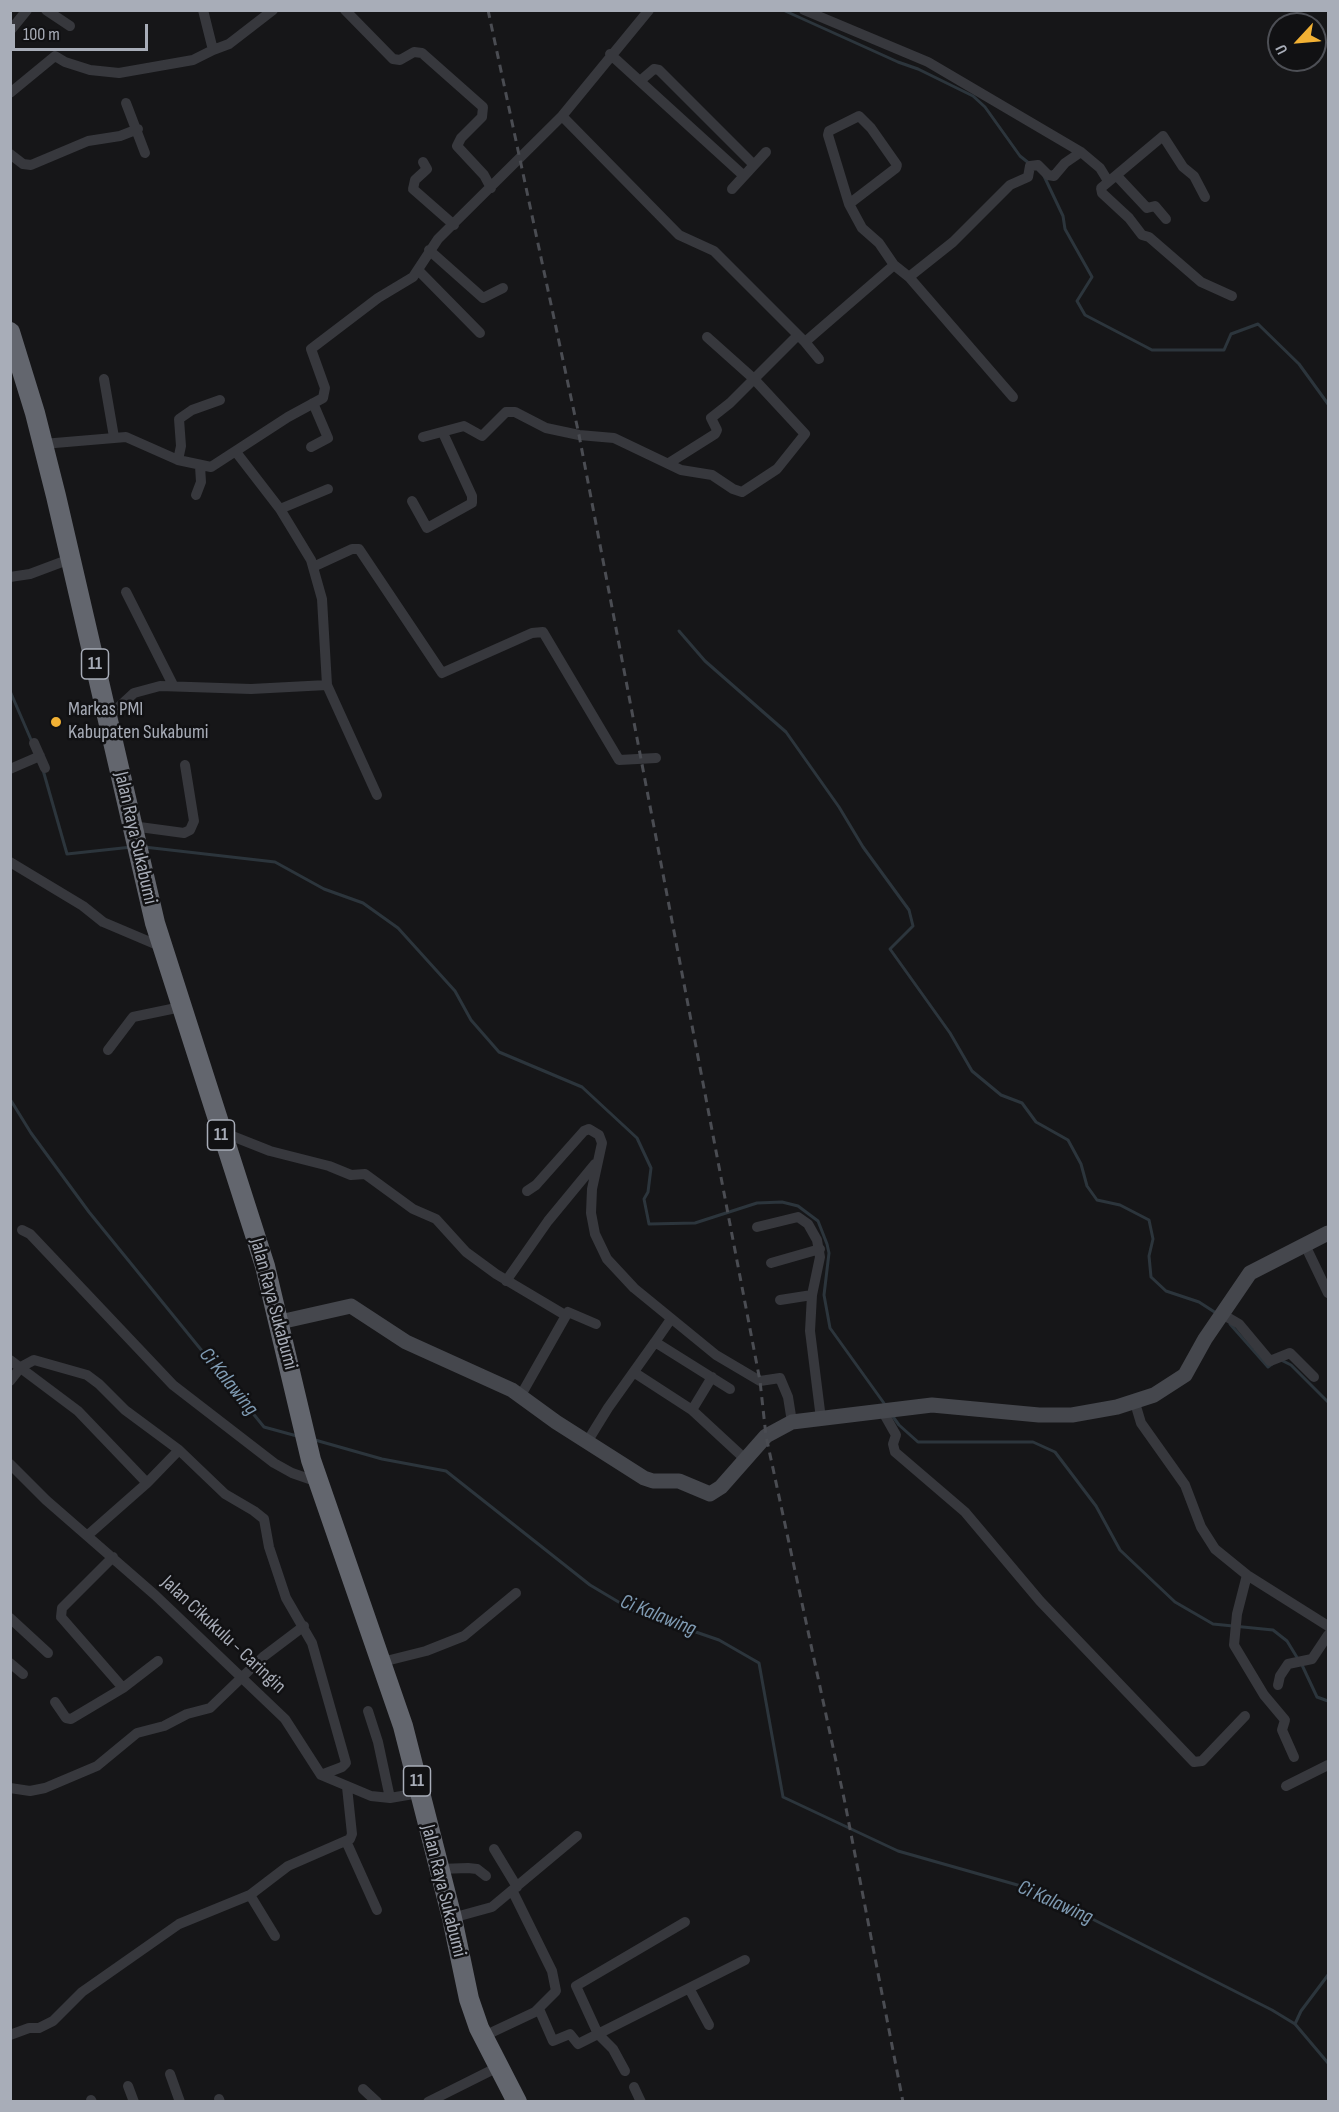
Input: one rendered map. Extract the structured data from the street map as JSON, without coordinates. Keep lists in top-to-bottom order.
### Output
{
  "streets": {
    "highway": ["11", "Jalan Raya Sukabumi"],
    "street": ["Jalan Cikukulu - Caringin"]
  },
  "crossings": [
    ["11", "Jalan Raya Sukabumi"]
  ],
  "water": ["Ci Kalawing"],
  "places": ["Markas PMI Kabupaten Sukabumi"],
  "scale_bar": "100 m",
  "north": "bottom left"
}
